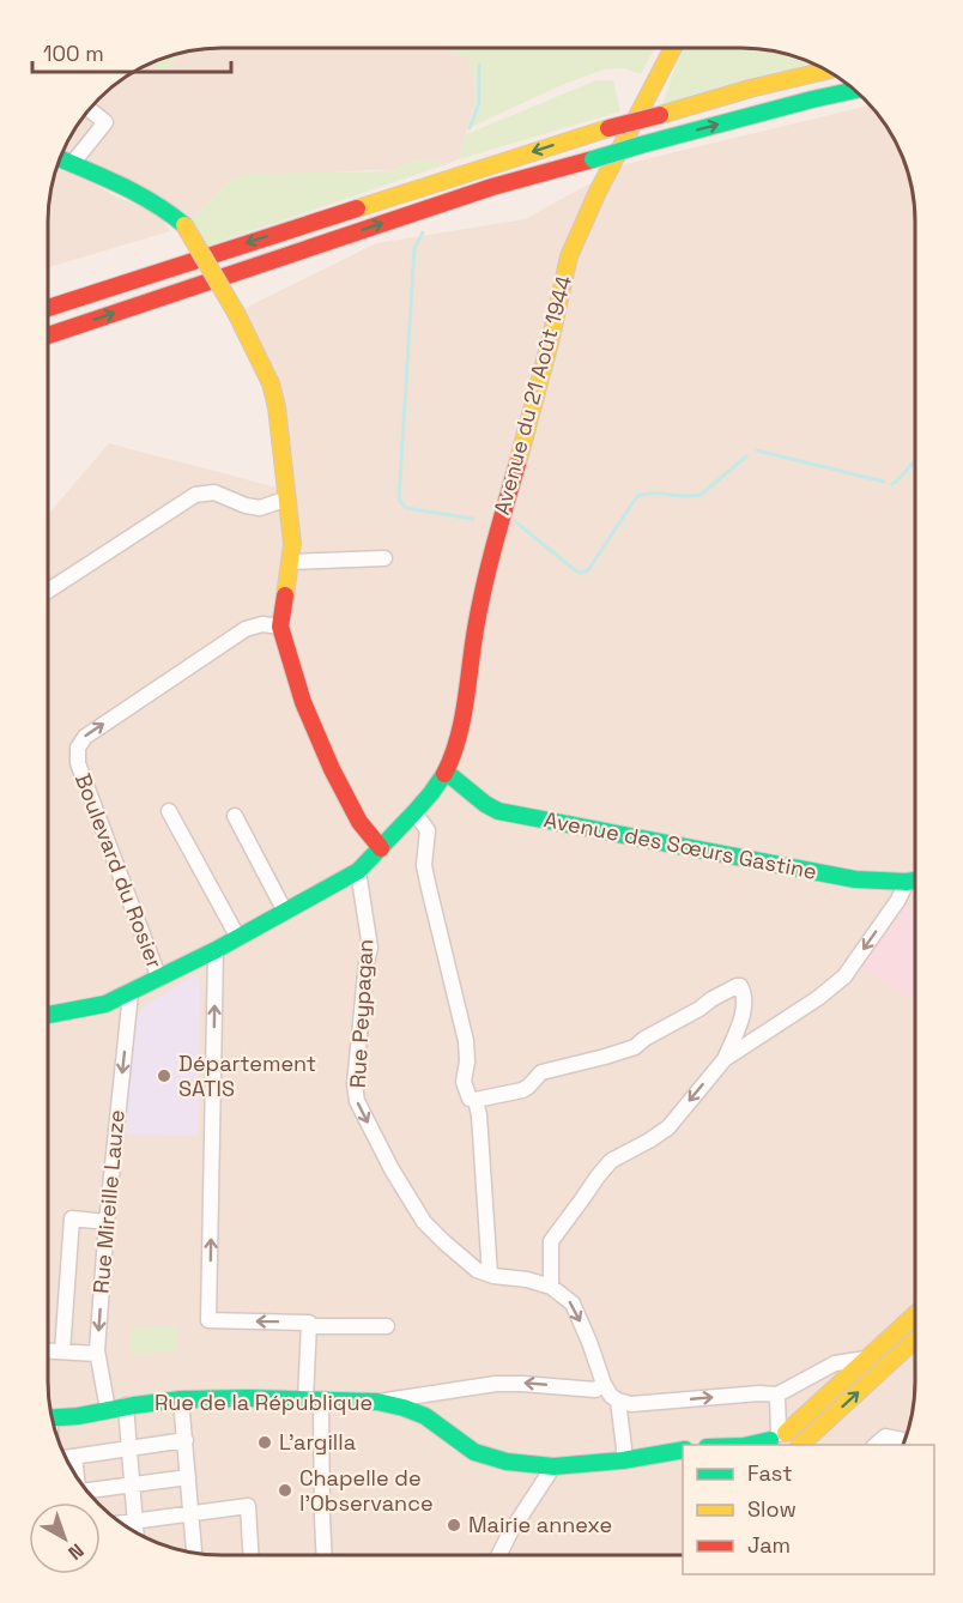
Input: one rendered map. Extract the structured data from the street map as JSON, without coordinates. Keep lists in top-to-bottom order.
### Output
{
  "streets": {
    "main road": ["Avenue du 21 Août 1944", "Avenue des Sœurs Gastine", "Rue de la République"],
    "street": ["Boulevard du Rosier", "Rue Peypagan", "Rue Mireille Lauze"]
  },
  "crossings": [
    ["Avenue du 21 Août 1944", "Avenue des Sœurs Gastine"],
    ["Avenue du 21 Août 1944", "Boulevard du Rosier"],
    ["Avenue du 21 Août 1944", "Rue Peypagan"],
    ["Avenue du 21 Août 1944", "Rue Mireille Lauze"],
    ["Rue Mireille Lauze", "Rue de la République"]
  ],
  "one_way": ["Rue Mireille Lauze"],
  "places": [
    "Département SATIS",
    "L'argilla",
    "Chapelle de l'Observance",
    "Mairie annexe"
  ],
  "legend": ["Fast", "Slow", "Jam"],
  "scale_bar": "100 m",
  "north": "bottom right"
}
